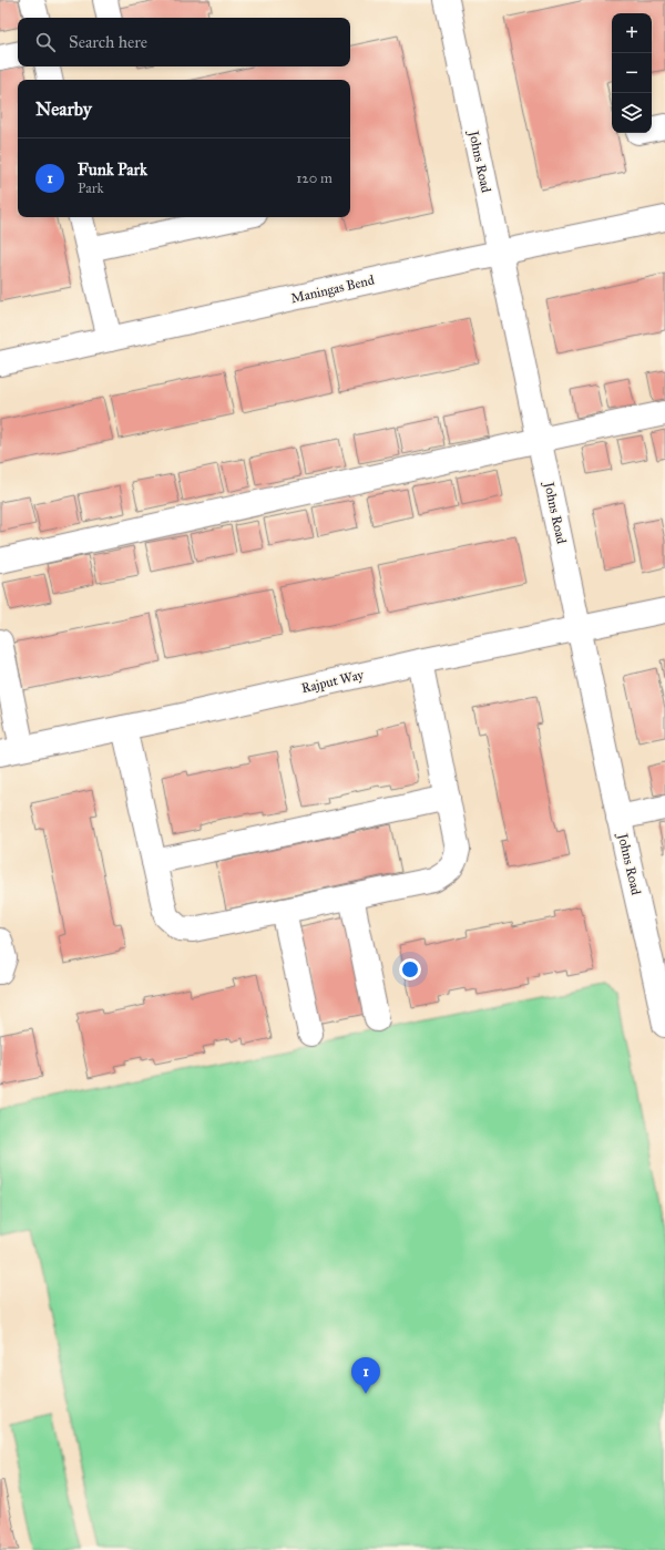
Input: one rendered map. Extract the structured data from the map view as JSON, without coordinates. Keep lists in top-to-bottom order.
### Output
{
  "streets": {
    "street": ["Johns Road", "Maningas Bend", "Rajput Way"]
  },
  "crossings": [
    ["Johns Road", "Maningas Bend"],
    ["Johns Road", "Rajput Way"]
  ],
  "page": {
    "map_buttons": ["+", "−"],
    "search": "Search here",
    "heading": "Nearby",
    "list": [
      {
        "mark": "1",
        "name": "Funk Park",
        "note": "Park",
        "value": "120 m"
      }
    ],
    "pins": "1"
  }
}
